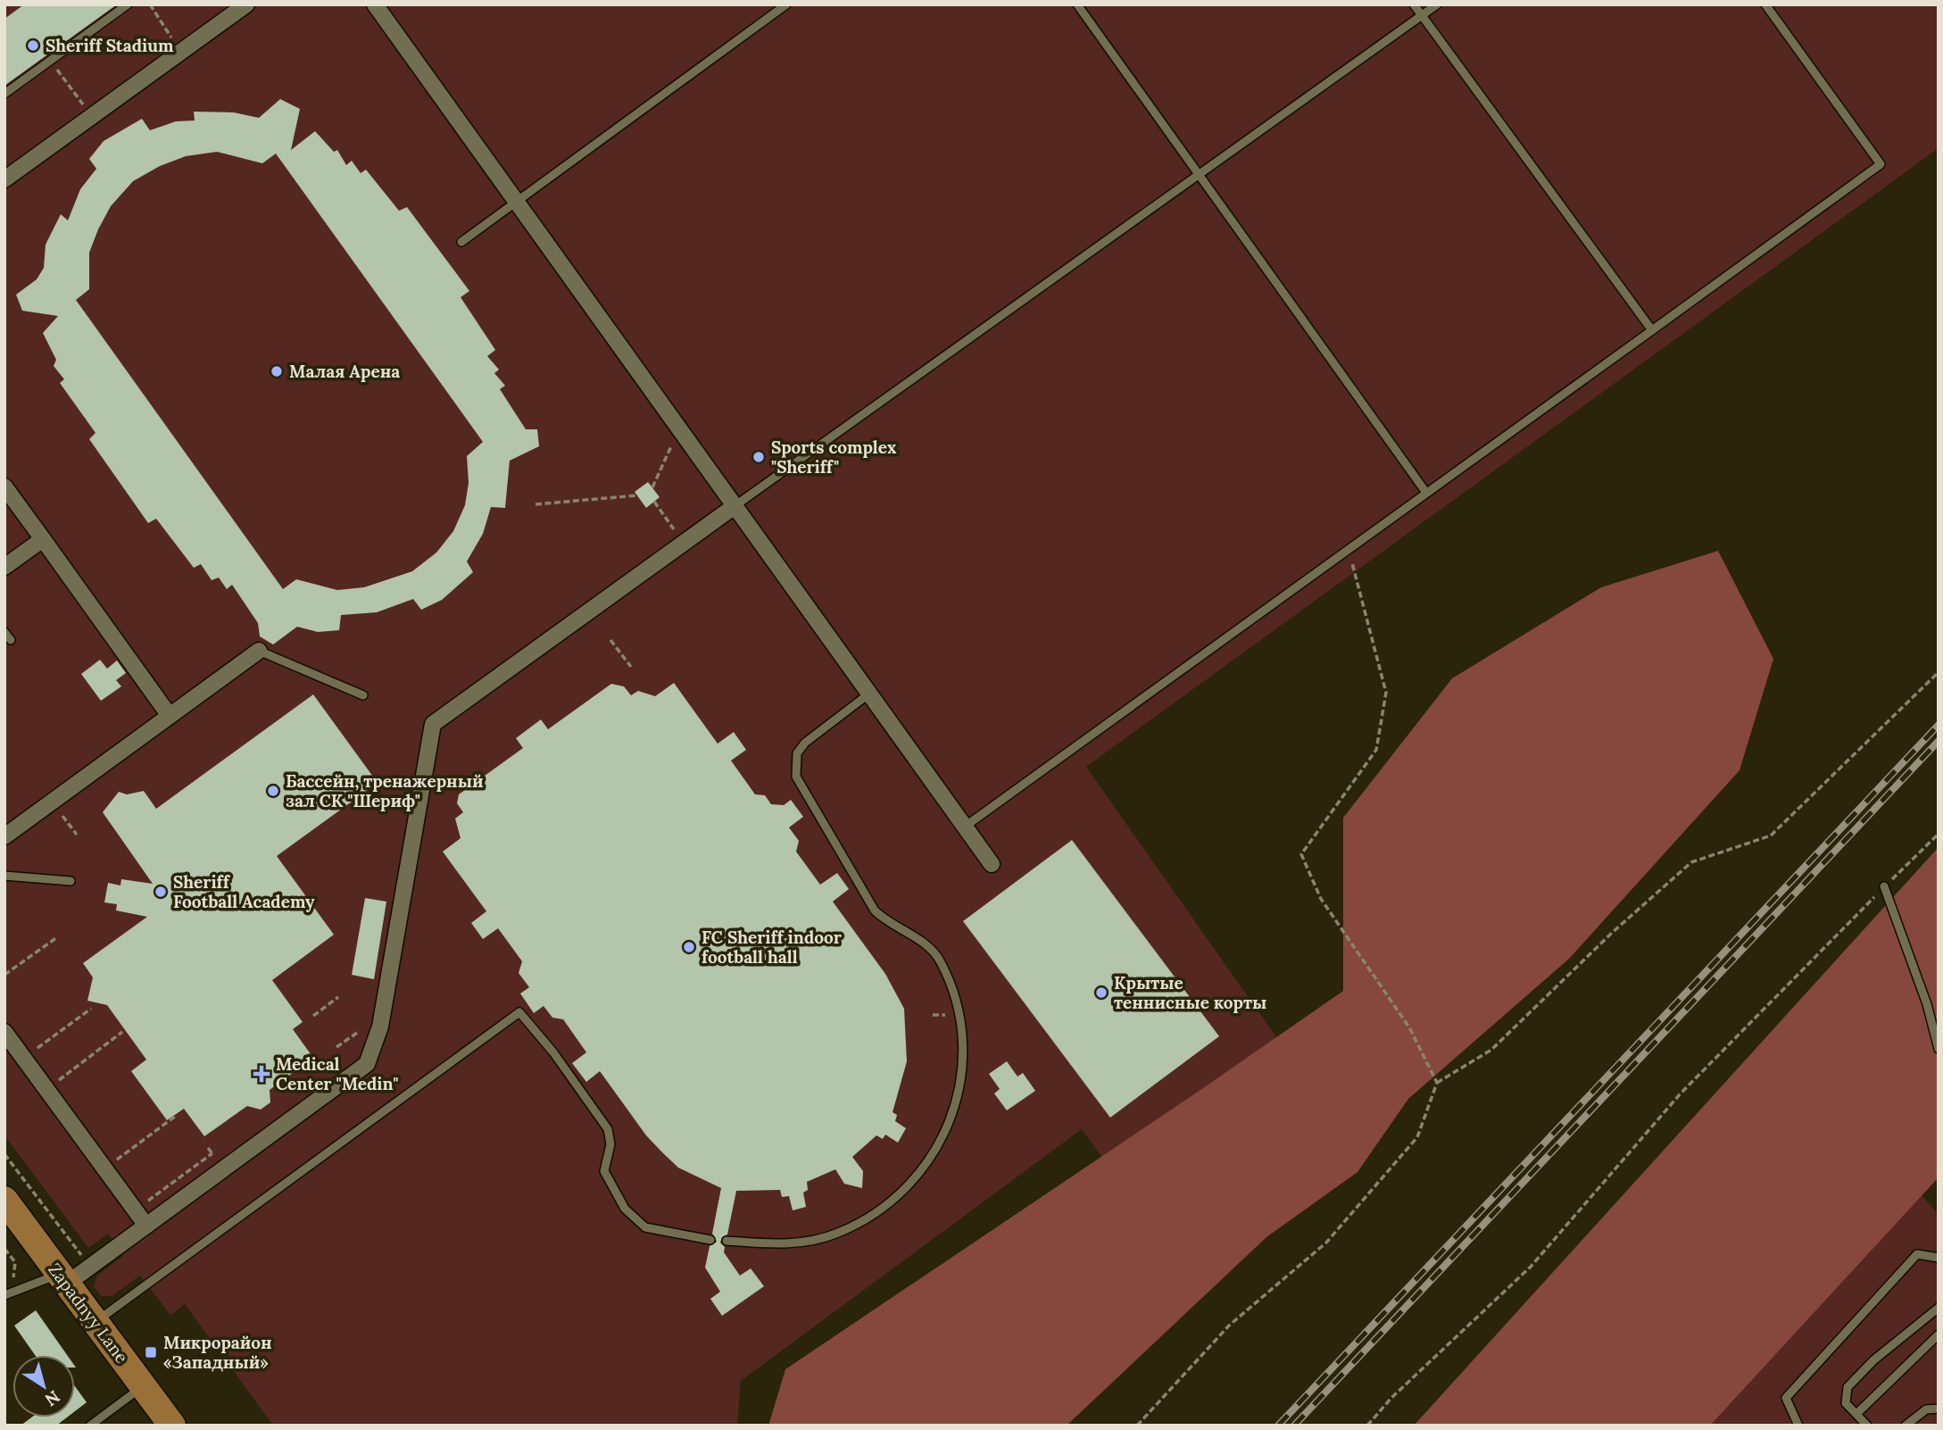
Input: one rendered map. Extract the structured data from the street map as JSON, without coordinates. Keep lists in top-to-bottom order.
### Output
{
  "streets": {
    "main road": ["Zapadnyy Lane"]
  },
  "places": {
    "other": [
      "Sheriff Stadium",
      "Малая Арена",
      "Sports complex \"Sheriff\"",
      "Бассейн, тренажерный зал СК \"Шериф\"",
      "Sheriff Football Academy",
      "FC Sheriff indoor football hall",
      "Крытые теннисные корты"
    ],
    "health": ["Medical Center \"Medin\""],
    "transit": ["Микрорайон «Западный»"]
  },
  "north": "bottom right"
}
